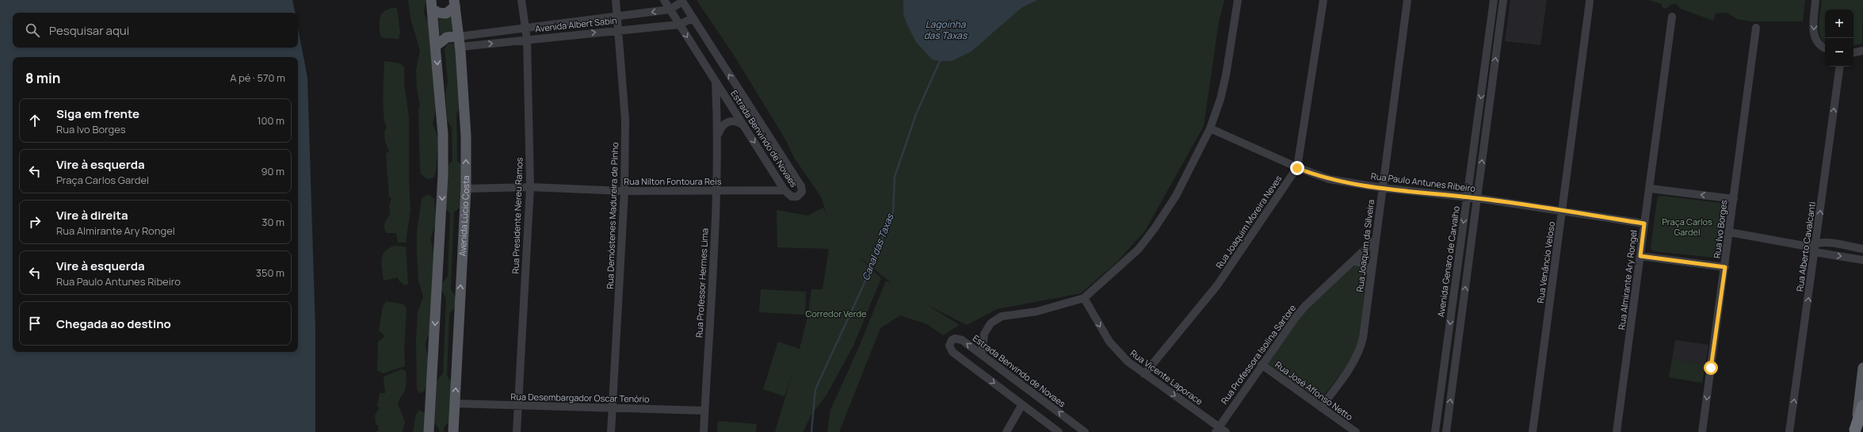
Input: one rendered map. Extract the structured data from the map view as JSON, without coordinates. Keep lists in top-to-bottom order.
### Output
{
  "streets": {
    "main road": ["Avenida Lúcio Costa"],
    "street": [
      "Avenida Albert Sabin",
      "Estrada Benvindo de Novaes",
      "Rua Nilton Fontoura Reis",
      "Rua Paulo Antunes Ribeiro",
      "Rua Presidente Nereu Ramos",
      "Rua Demóstenes Madureira de Pinho",
      "Rua Joaquim Moreira Neves",
      "Rua Ivo Borges",
      "Rua Joaquim da Silveira",
      "Rua Alberto Cavalcanti",
      "Avenida Genaro de Carvalho",
      "Rua Venâncio Veloso",
      "Rua Almirante Ary Rongel",
      "Rua Professor Hermes Lima",
      "Rua Professora Isolina Sartore",
      "Rua Vicente Laporace",
      "Rua José Affonso Netto",
      "Rua Desembargador Oscar Tenório"
    ]
  },
  "crossings": [
    ["Avenida Albert Sabin", "Estrada Benvindo de Novaes"],
    ["Avenida Albert Sabin", "Avenida Lúcio Costa"],
    ["Avenida Albert Sabin", "Rua Presidente Nereu Ramos"],
    ["Avenida Albert Sabin", "Rua Demóstenes Madureira de Pinho"],
    ["Estrada Benvindo de Novaes", "Rua Nilton Fontoura Reis"],
    ["Estrada Benvindo de Novaes", "Rua Professor Hermes Lima"],
    ["Rua Nilton Fontoura Reis", "Avenida Lúcio Costa"],
    ["Rua Nilton Fontoura Reis", "Rua Presidente Nereu Ramos"],
    ["Rua Nilton Fontoura Reis", "Rua Demóstenes Madureira de Pinho"],
    ["Rua Nilton Fontoura Reis", "Rua Professor Hermes Lima"],
    ["Rua Paulo Antunes Ribeiro", "Rua Joaquim Moreira Neves"],
    ["Rua Paulo Antunes Ribeiro", "Rua Joaquim da Silveira"],
    ["Rua Paulo Antunes Ribeiro", "Avenida Genaro de Carvalho"],
    ["Rua Paulo Antunes Ribeiro", "Rua Venâncio Veloso"],
    ["Rua Paulo Antunes Ribeiro", "Rua Almirante Ary Rongel"],
    ["Avenida Lúcio Costa", "Rua Desembargador Oscar Tenório"],
    ["Rua Presidente Nereu Ramos", "Rua Desembargador Oscar Tenório"],
    ["Rua Demóstenes Madureira de Pinho", "Rua Desembargador Oscar Tenório"],
    ["Rua Joaquim Moreira Neves", "Rua Vicente Laporace"],
    ["Rua Joaquim da Silveira", "Rua Professora Isolina Sartore"],
    ["Rua Joaquim da Silveira", "Rua José Affonso Netto"],
    ["Rua Professor Hermes Lima", "Rua Desembargador Oscar Tenório"],
    ["Rua Professora Isolina Sartore", "Rua Vicente Laporace"],
    ["Rua Professora Isolina Sartore", "Rua José Affonso Netto"]
  ],
  "one_way": ["Rua Ivo Borges", "Rua Alberto Cavalcanti", "Rua Vicente Laporace"],
  "water": ["Lagoinha das Taxas", "Canal das Taxas"],
  "parks": ["Praça Carlos Gardel", "Corredor Verde"],
  "page": {
    "map_buttons": ["+", "−"],
    "search": "Pesquisar aqui",
    "heading": ["8 min", "A pé · 570 m"],
    "list": [
      ["Siga em frente", "Rua Ivo Borges", "100 m"],
      ["Vire à esquerda", "Praça Carlos Gardel", "90 m"],
      ["Vire à direita", "Rua Almirante Ary Rongel", "30 m"],
      ["Vire à esquerda", "Rua Paulo Antunes Ribeiro", "350 m"],
      "Chegada ao destino"
    ]
  }
}
